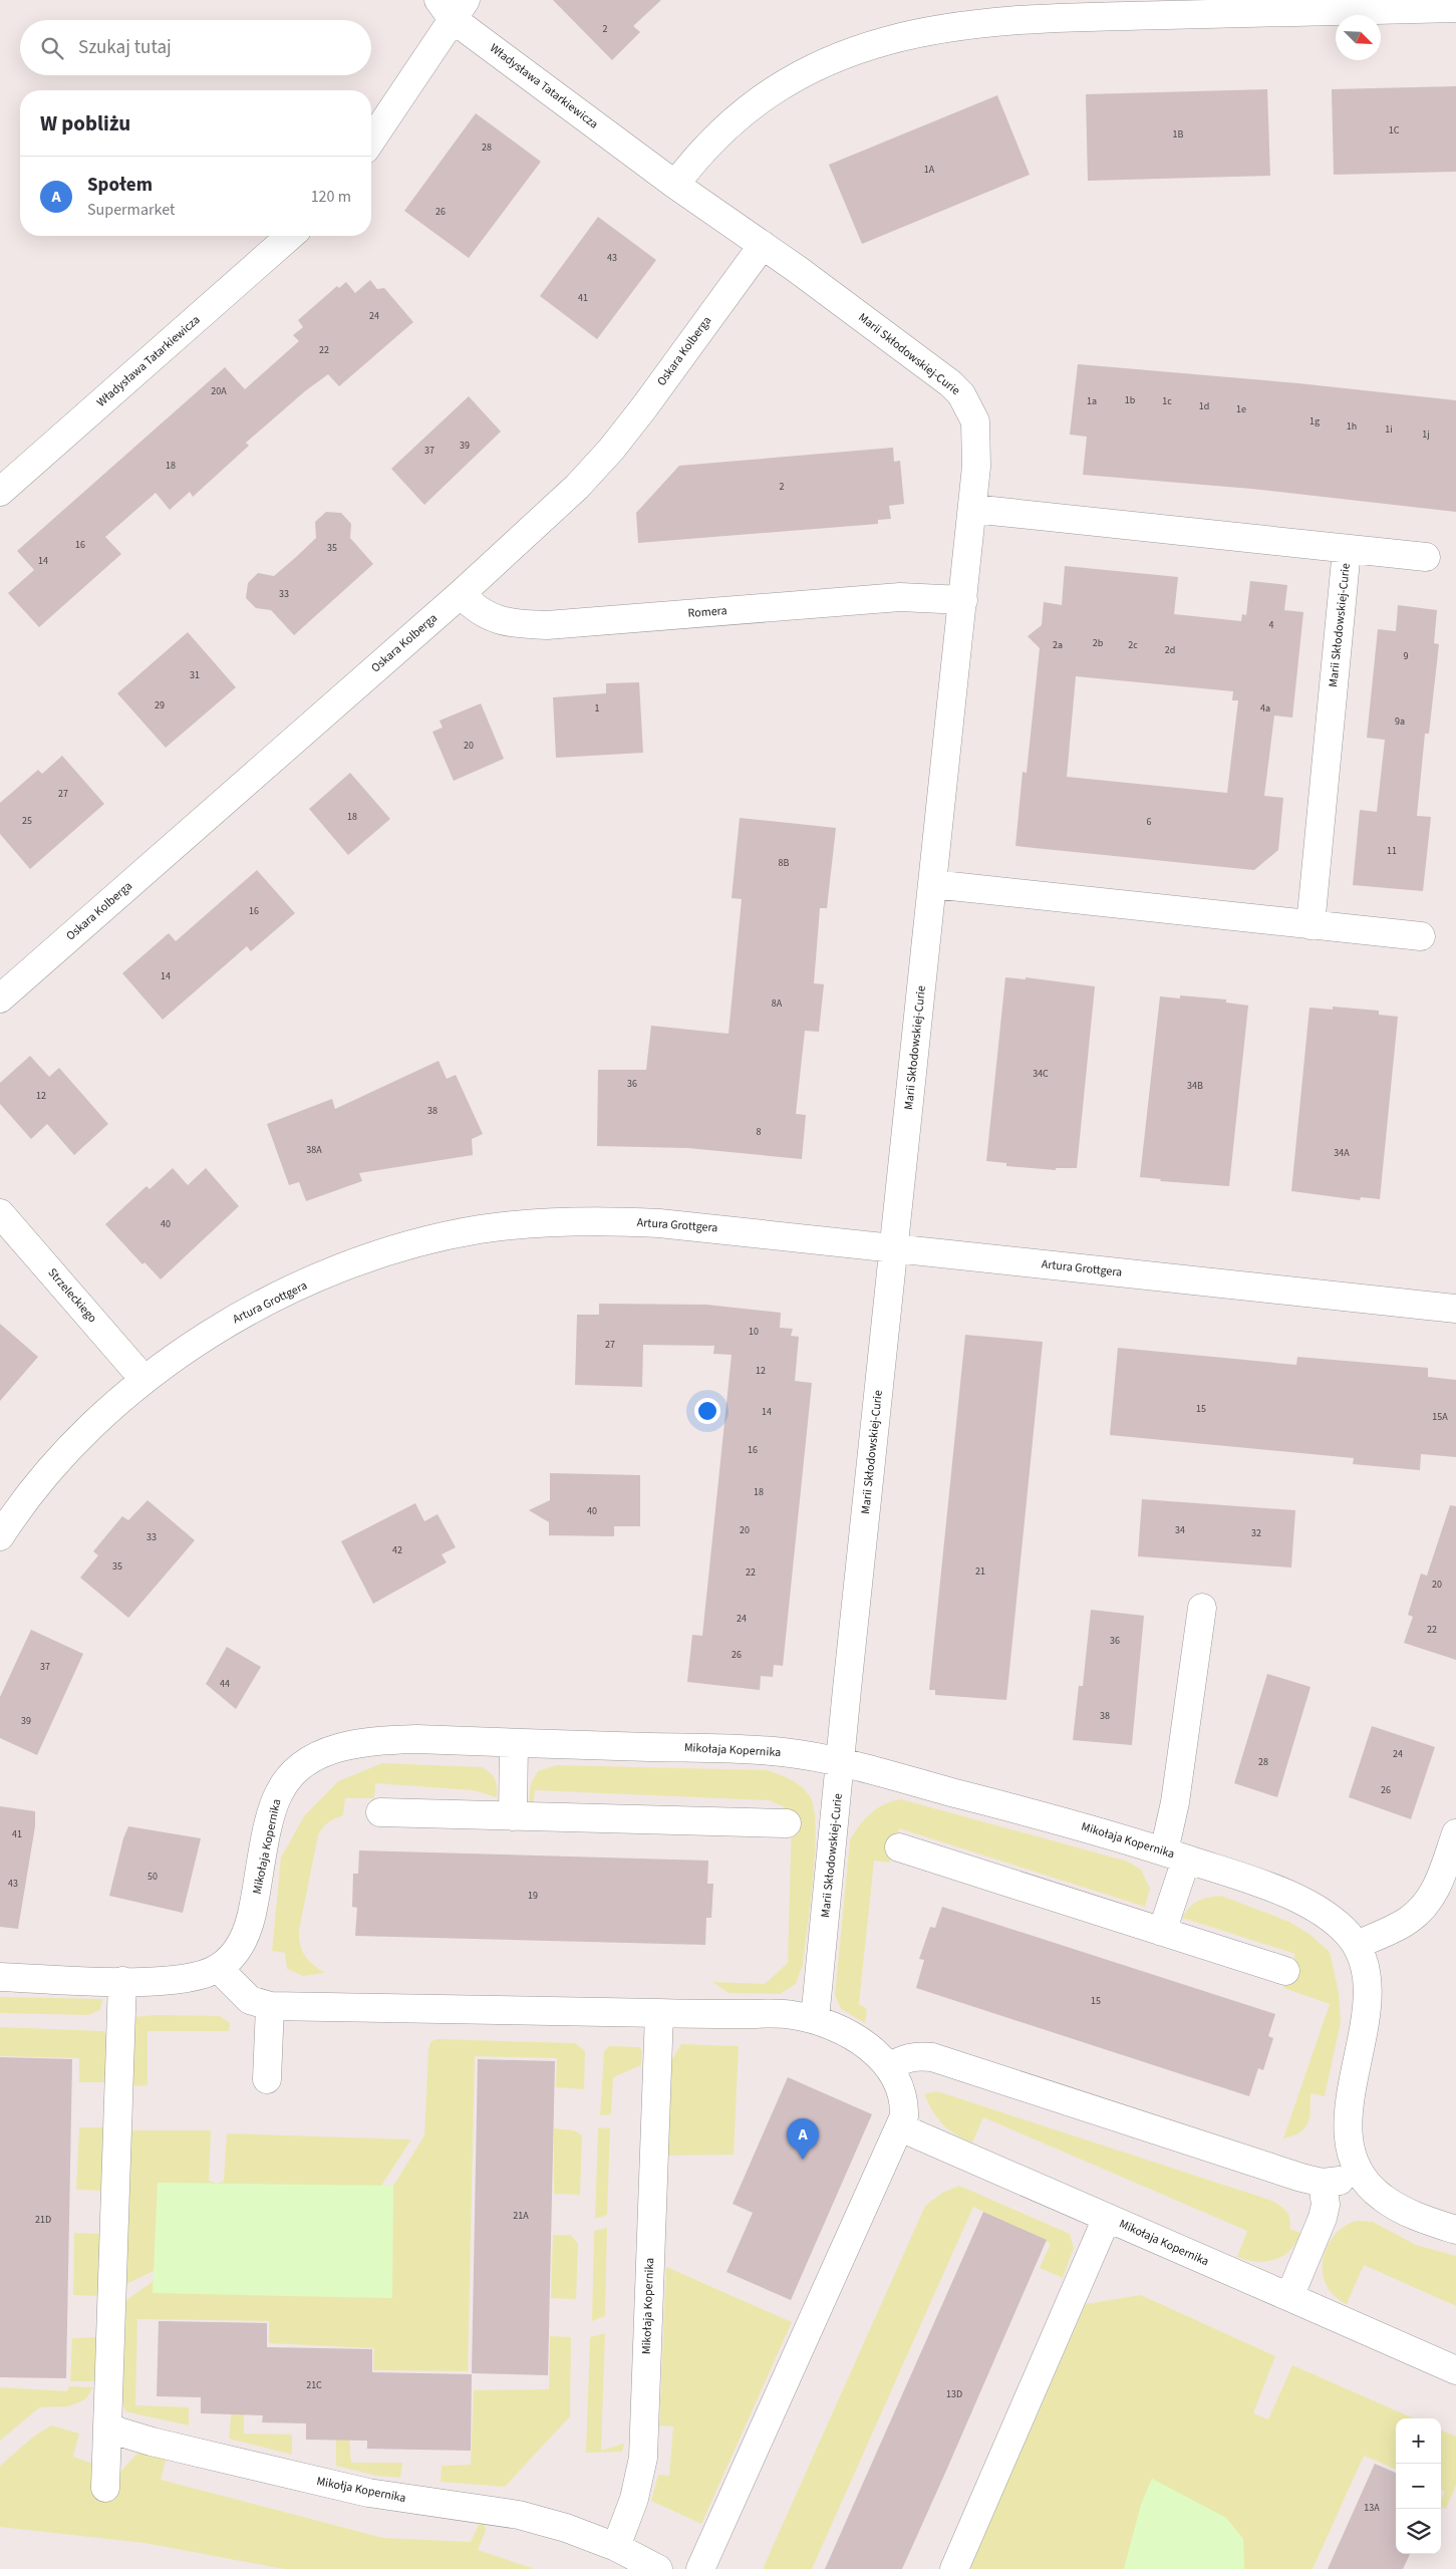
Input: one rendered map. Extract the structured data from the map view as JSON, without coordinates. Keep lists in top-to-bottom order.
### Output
{
  "streets": {
    "street": [
      "Władysława Tatarkiewicza",
      "Oskara Kolberga",
      "Marii Skłodowskiej-Curie",
      "Romera",
      "Artura Grottgera",
      "Strzeleckiego",
      "Mikołaja Kopernika",
      "Mikołja Kopernika"
    ]
  },
  "crossings": [
    ["Władysława Tatarkiewicza", "Oskara Kolberga"],
    ["Władysława Tatarkiewicza", "Marii Skłodowskiej-Curie"],
    ["Oskara Kolberga", "Marii Skłodowskiej-Curie"],
    ["Oskara Kolberga", "Romera"],
    ["Marii Skłodowskiej-Curie", "Romera"],
    ["Marii Skłodowskiej-Curie", "Artura Grottgera"],
    ["Marii Skłodowskiej-Curie", "Mikołaja Kopernika"],
    ["Artura Grottgera", "Strzeleckiego"],
    ["Mikołaja Kopernika", "Mikołja Kopernika"]
  ],
  "house_numbers": [
    "2",
    "1C",
    "1B",
    "28",
    "1A",
    "26",
    "43",
    "41",
    "24",
    "22",
    "20A",
    "1b",
    "1a",
    "1c",
    "1d",
    "1e",
    "1g",
    "1h",
    "1i",
    "1j",
    "39",
    "37",
    "18",
    "2",
    "16",
    "35",
    "14",
    "33",
    "4",
    "2b",
    "2a",
    "2c",
    "2d",
    "9",
    "31",
    "29",
    "1",
    "4a",
    "9a",
    "20",
    "27",
    "18",
    "25",
    "6",
    "11",
    "8B",
    "16",
    "14",
    "8A",
    "34C",
    "36",
    "34B",
    "12",
    "38",
    "8",
    "38A",
    "34A",
    "40",
    "10",
    "27",
    "12",
    "15",
    "14",
    "15A",
    "16",
    "18",
    "40",
    "20",
    "34",
    "32",
    "33",
    "42",
    "35",
    "21",
    "22",
    "20",
    "24",
    "22",
    "36",
    "26",
    "37",
    "44",
    "38",
    "39",
    "24",
    "28",
    "26",
    "41",
    "50",
    "43",
    "19",
    "15",
    "21A",
    "21D",
    "21C",
    "13D",
    "13A"
  ],
  "north": "bottom right",
  "page": {
    "search": "Szukaj tutaj",
    "heading": "W pobliżu",
    "list": [
      {
        "mark": "A",
        "name": "Społem",
        "note": "Supermarket",
        "value": "120 m"
      }
    ],
    "pins": "A",
    "map_buttons": ["+", "−"]
  }
}
